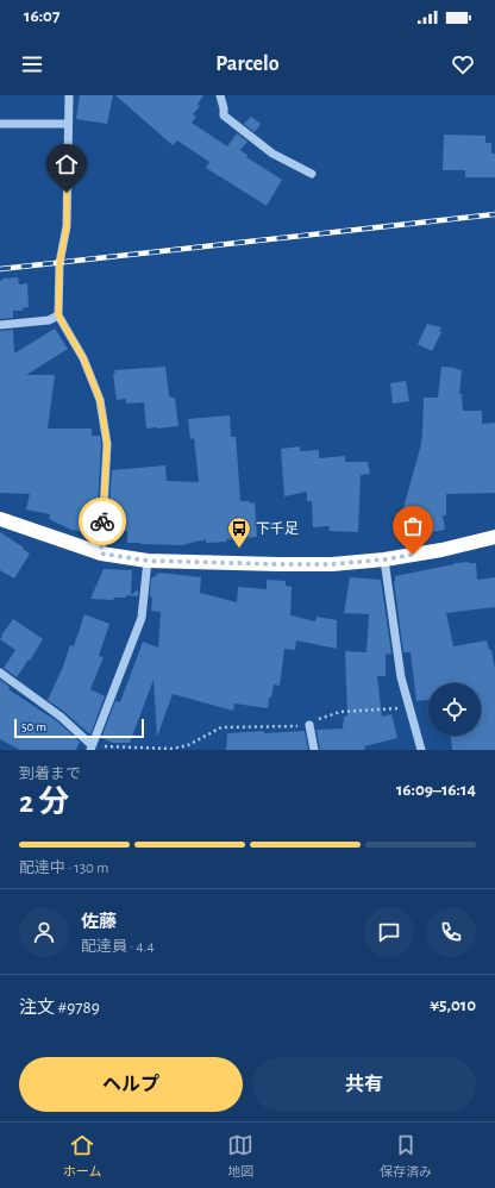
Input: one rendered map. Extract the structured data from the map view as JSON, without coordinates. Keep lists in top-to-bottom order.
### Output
{
  "places": {
    "bus stop": ["下千足"]
  },
  "scale_bar": "50 m",
  "page": {
    "status": "16:07",
    "header": "Parcelo",
    "scale": "50 m",
    "heading": ["2 分", "到着まで", "16:09–16:14"],
    "panel": [
      "佐藤",
      "配達員 · 4.4",
      "注文 #9789",
      "¥5,010"
    ],
    "bar": "配達中 · 130 m",
    "buttons": ["ヘルプ", "共有"],
    "tabs": ["ホーム", "地図", "保存済み"]
  }
}
